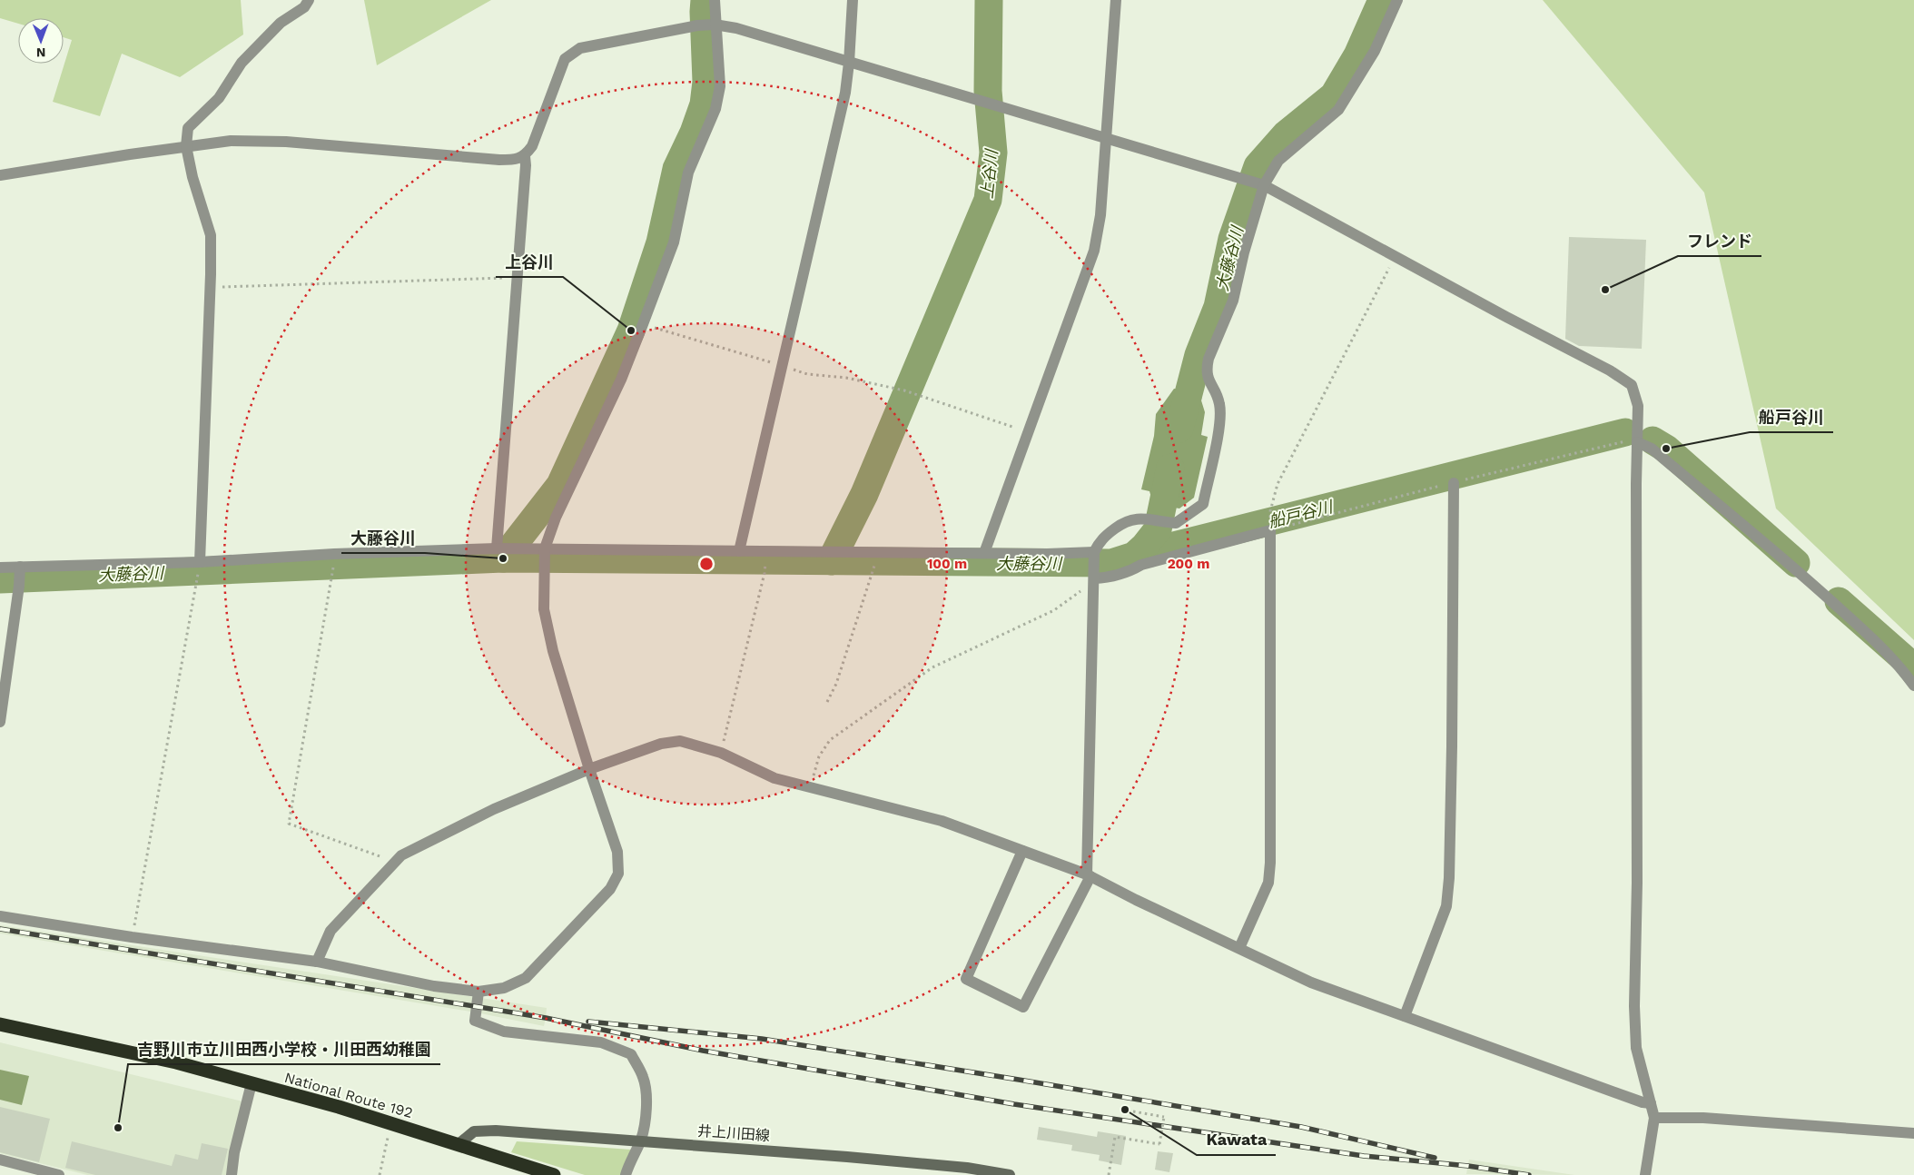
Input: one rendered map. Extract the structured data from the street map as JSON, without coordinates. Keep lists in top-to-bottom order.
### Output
{
  "streets": {
    "highway": ["National Route 192"],
    "main road": ["井上川田線"]
  },
  "crossings": [
    ["National Route 192", "井上川田線"]
  ],
  "water": ["上谷川", "大藤谷川", "船戸谷川"],
  "places": [
    "フレンド",
    "上谷川",
    "船戸谷川",
    "大藤谷川",
    "Kawata",
    "吉野川市立川田西小学校・川田西幼稚園"
  ],
  "north": "bottom",
  "rings": ["100 m", "200 m"]
}
